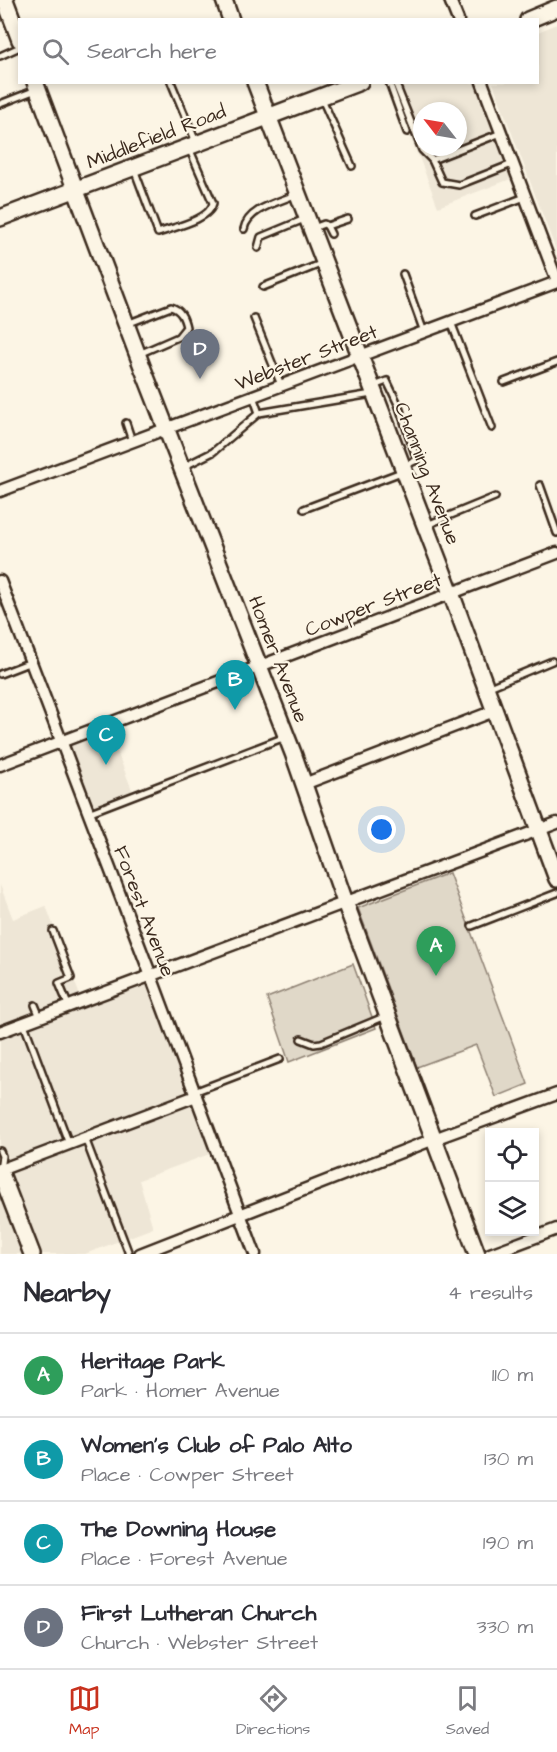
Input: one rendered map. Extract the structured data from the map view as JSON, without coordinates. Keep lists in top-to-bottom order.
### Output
{
  "streets": {
    "street": [
      "Middlefield Road",
      "Webster Street",
      "Channing Avenue",
      "Cowper Street",
      "Homer Avenue",
      "Forest Avenue"
    ]
  },
  "crossings": [
    ["Middlefield Road", "Channing Avenue"],
    ["Middlefield Road", "Homer Avenue"],
    ["Webster Street", "Channing Avenue"],
    ["Webster Street", "Homer Avenue"],
    ["Channing Avenue", "Cowper Street"],
    ["Cowper Street", "Homer Avenue"],
    ["Cowper Street", "Forest Avenue"]
  ],
  "north": "top left",
  "page": {
    "search": "Search here",
    "pins": [
      "D",
      "B",
      "C",
      "A"
    ],
    "heading": ["Nearby", "4 results"],
    "list": [
      {
        "mark": "A",
        "name": "Heritage Park",
        "note": "Park · Homer Avenue",
        "value": "110 m"
      },
      {
        "mark": "B",
        "name": "Women's Club of Palo Alto",
        "note": "Place · Cowper Street",
        "value": "130 m"
      },
      {
        "mark": "C",
        "name": "The Downing House",
        "note": "Place · Forest Avenue",
        "value": "190 m"
      },
      {
        "mark": "D",
        "name": "First Lutheran Church",
        "note": "Church · Webster Street",
        "value": "330 m"
      }
    ],
    "nav": ["Map", "Directions", "Saved"]
  }
}
